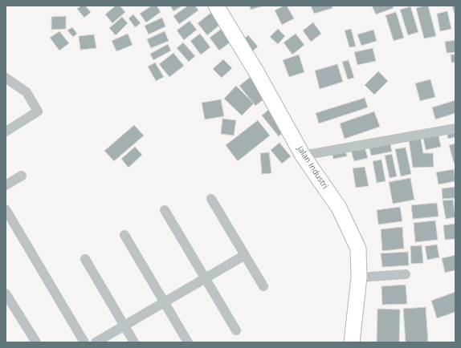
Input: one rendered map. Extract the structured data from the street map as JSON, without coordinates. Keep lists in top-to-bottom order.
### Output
{
  "streets": {
    "main road": ["Jalan Industri"]
  }
}
